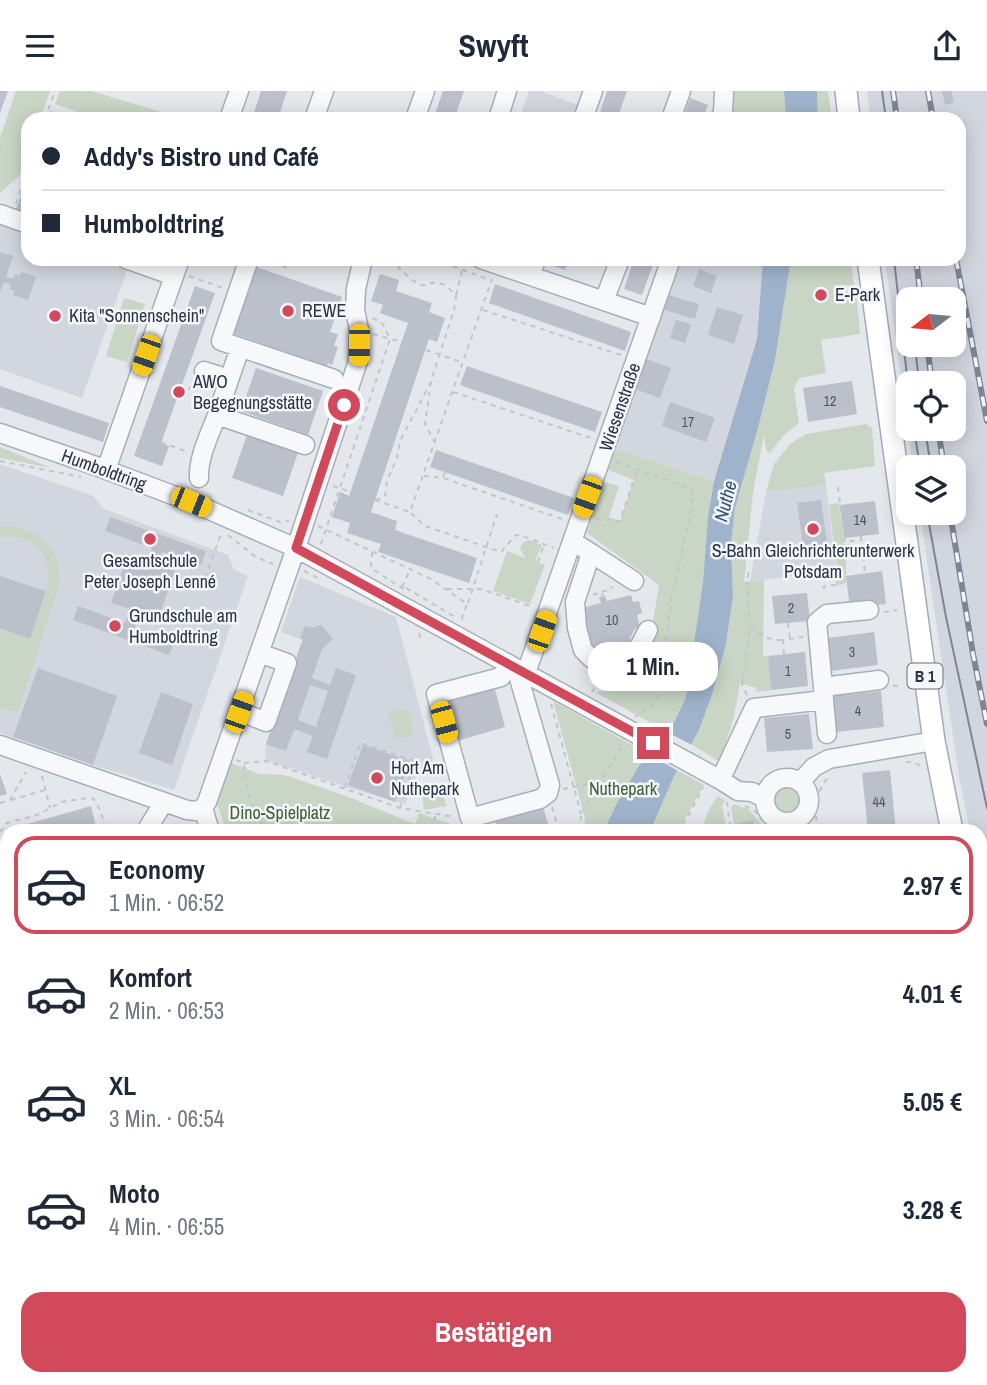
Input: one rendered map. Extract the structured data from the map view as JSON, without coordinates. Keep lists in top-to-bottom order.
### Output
{
  "streets": {
    "main road": ["B 1"],
    "street": ["Wiesenstraße", "Humboldtring"]
  },
  "crossings": [
    ["Wiesenstraße", "Humboldtring"]
  ],
  "water": ["Nuthe"],
  "parks": ["Nuthepark", "Dino-Spielplatz"],
  "places": [
    "E-Park",
    "REWE",
    "Kita \"Sonnenschein\"",
    "AWO Begegnungsstätte",
    "S-Bahn Gleichrichterunterwerk Potsdam",
    "Gesamtschule Peter Joseph Lenné",
    "Grundschule am Humboldtring",
    "Hort Am Nuthepark"
  ],
  "house_numbers": [
    "12",
    "17",
    "14",
    "2",
    "10",
    "3",
    "1",
    "4",
    "5",
    "44"
  ],
  "north": "left",
  "page": {
    "header": "Swyft",
    "banner": ["Addy's Bistro und Café", "Humboldtring"],
    "bubble": "1 Min.",
    "list": [
      {
        "name": "Economy",
        "note": "1 Min. · 06:52",
        "value": "2.97 €"
      },
      {
        "name": "Komfort",
        "note": "2 Min. · 06:53",
        "value": "4.01 €"
      },
      {
        "name": "XL",
        "note": "3 Min. · 06:54",
        "value": "5.05 €"
      },
      {
        "name": "Moto",
        "note": "4 Min. · 06:55",
        "value": "3.28 €"
      }
    ],
    "buttons": "Bestätigen"
  }
}
